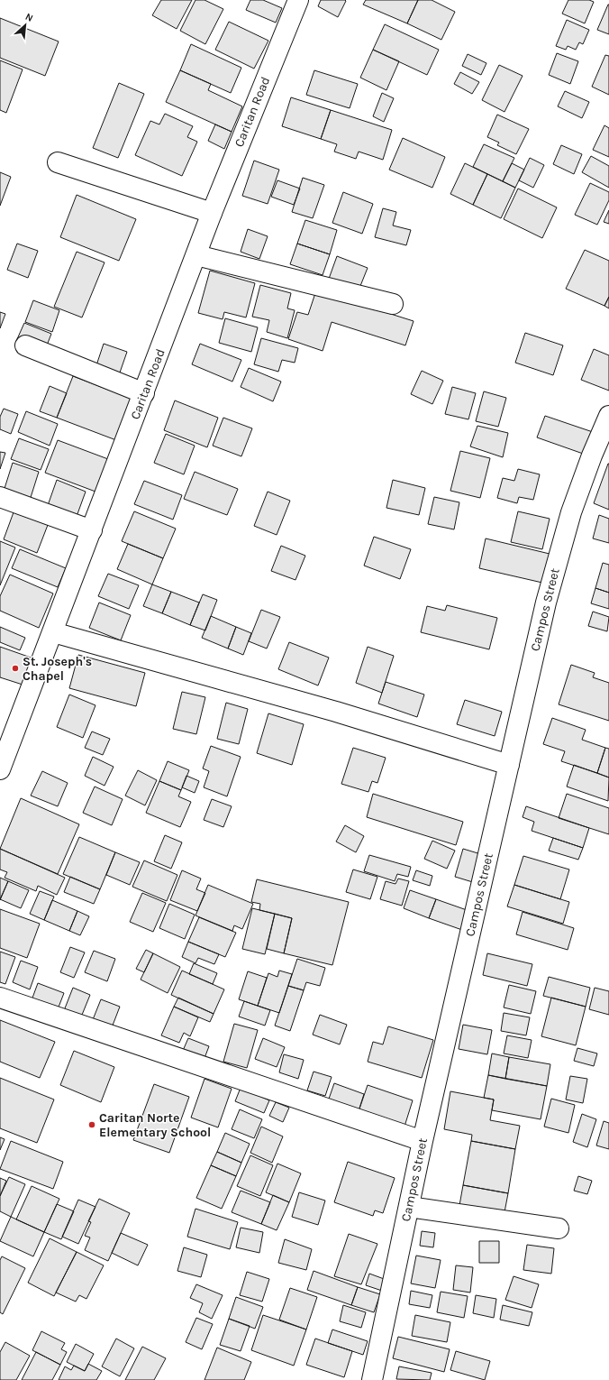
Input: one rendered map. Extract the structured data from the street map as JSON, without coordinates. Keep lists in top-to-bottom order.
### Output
{
  "streets": {
    "street": ["Caritan Road", "Campos Street"]
  },
  "places": ["St. Joseph's Chapel", "Caritan Norte Elementary School"],
  "north": "top right"
}
